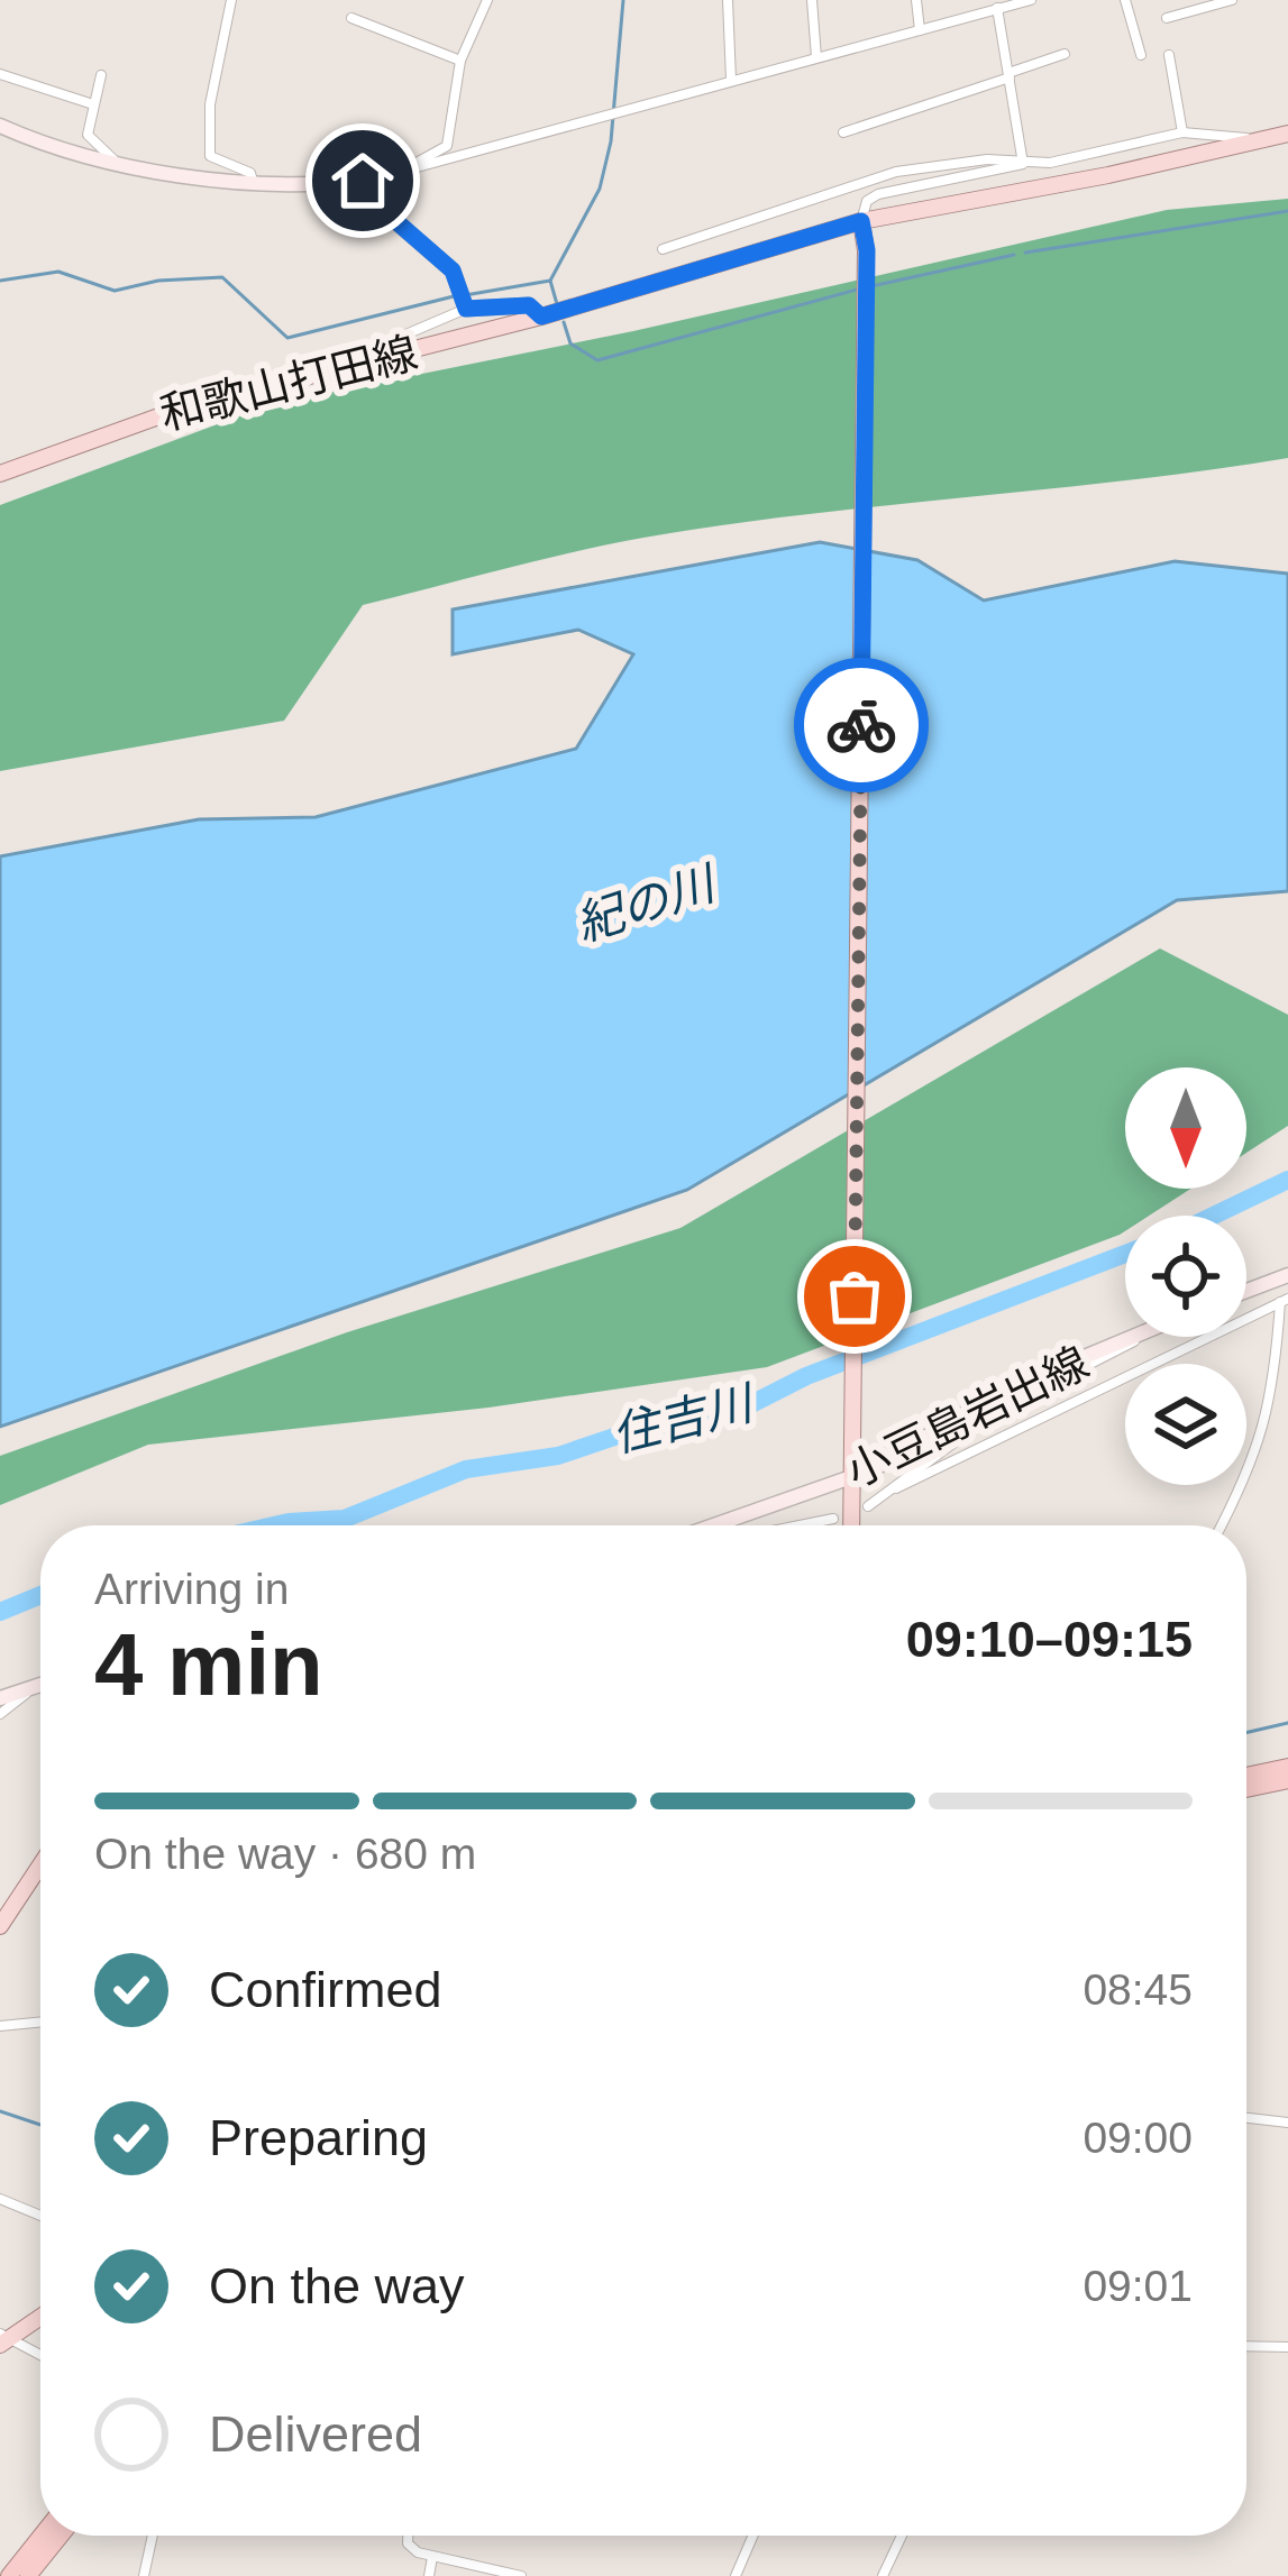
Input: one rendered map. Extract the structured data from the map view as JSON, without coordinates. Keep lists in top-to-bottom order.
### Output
{
  "streets": {
    "main road": ["和歌山打田線", "小豆島岩出線"]
  },
  "water": ["紀の川", "住吉川"],
  "north": "bottom",
  "page": {
    "heading": ["4 min", "Arriving in", "09:10–09:15"],
    "bar": "On the way · 680 m",
    "list": [
      ["Confirmed", "08:45"],
      ["Preparing", "09:00"],
      ["On the way", "09:01"],
      "Delivered"
    ]
  }
}
